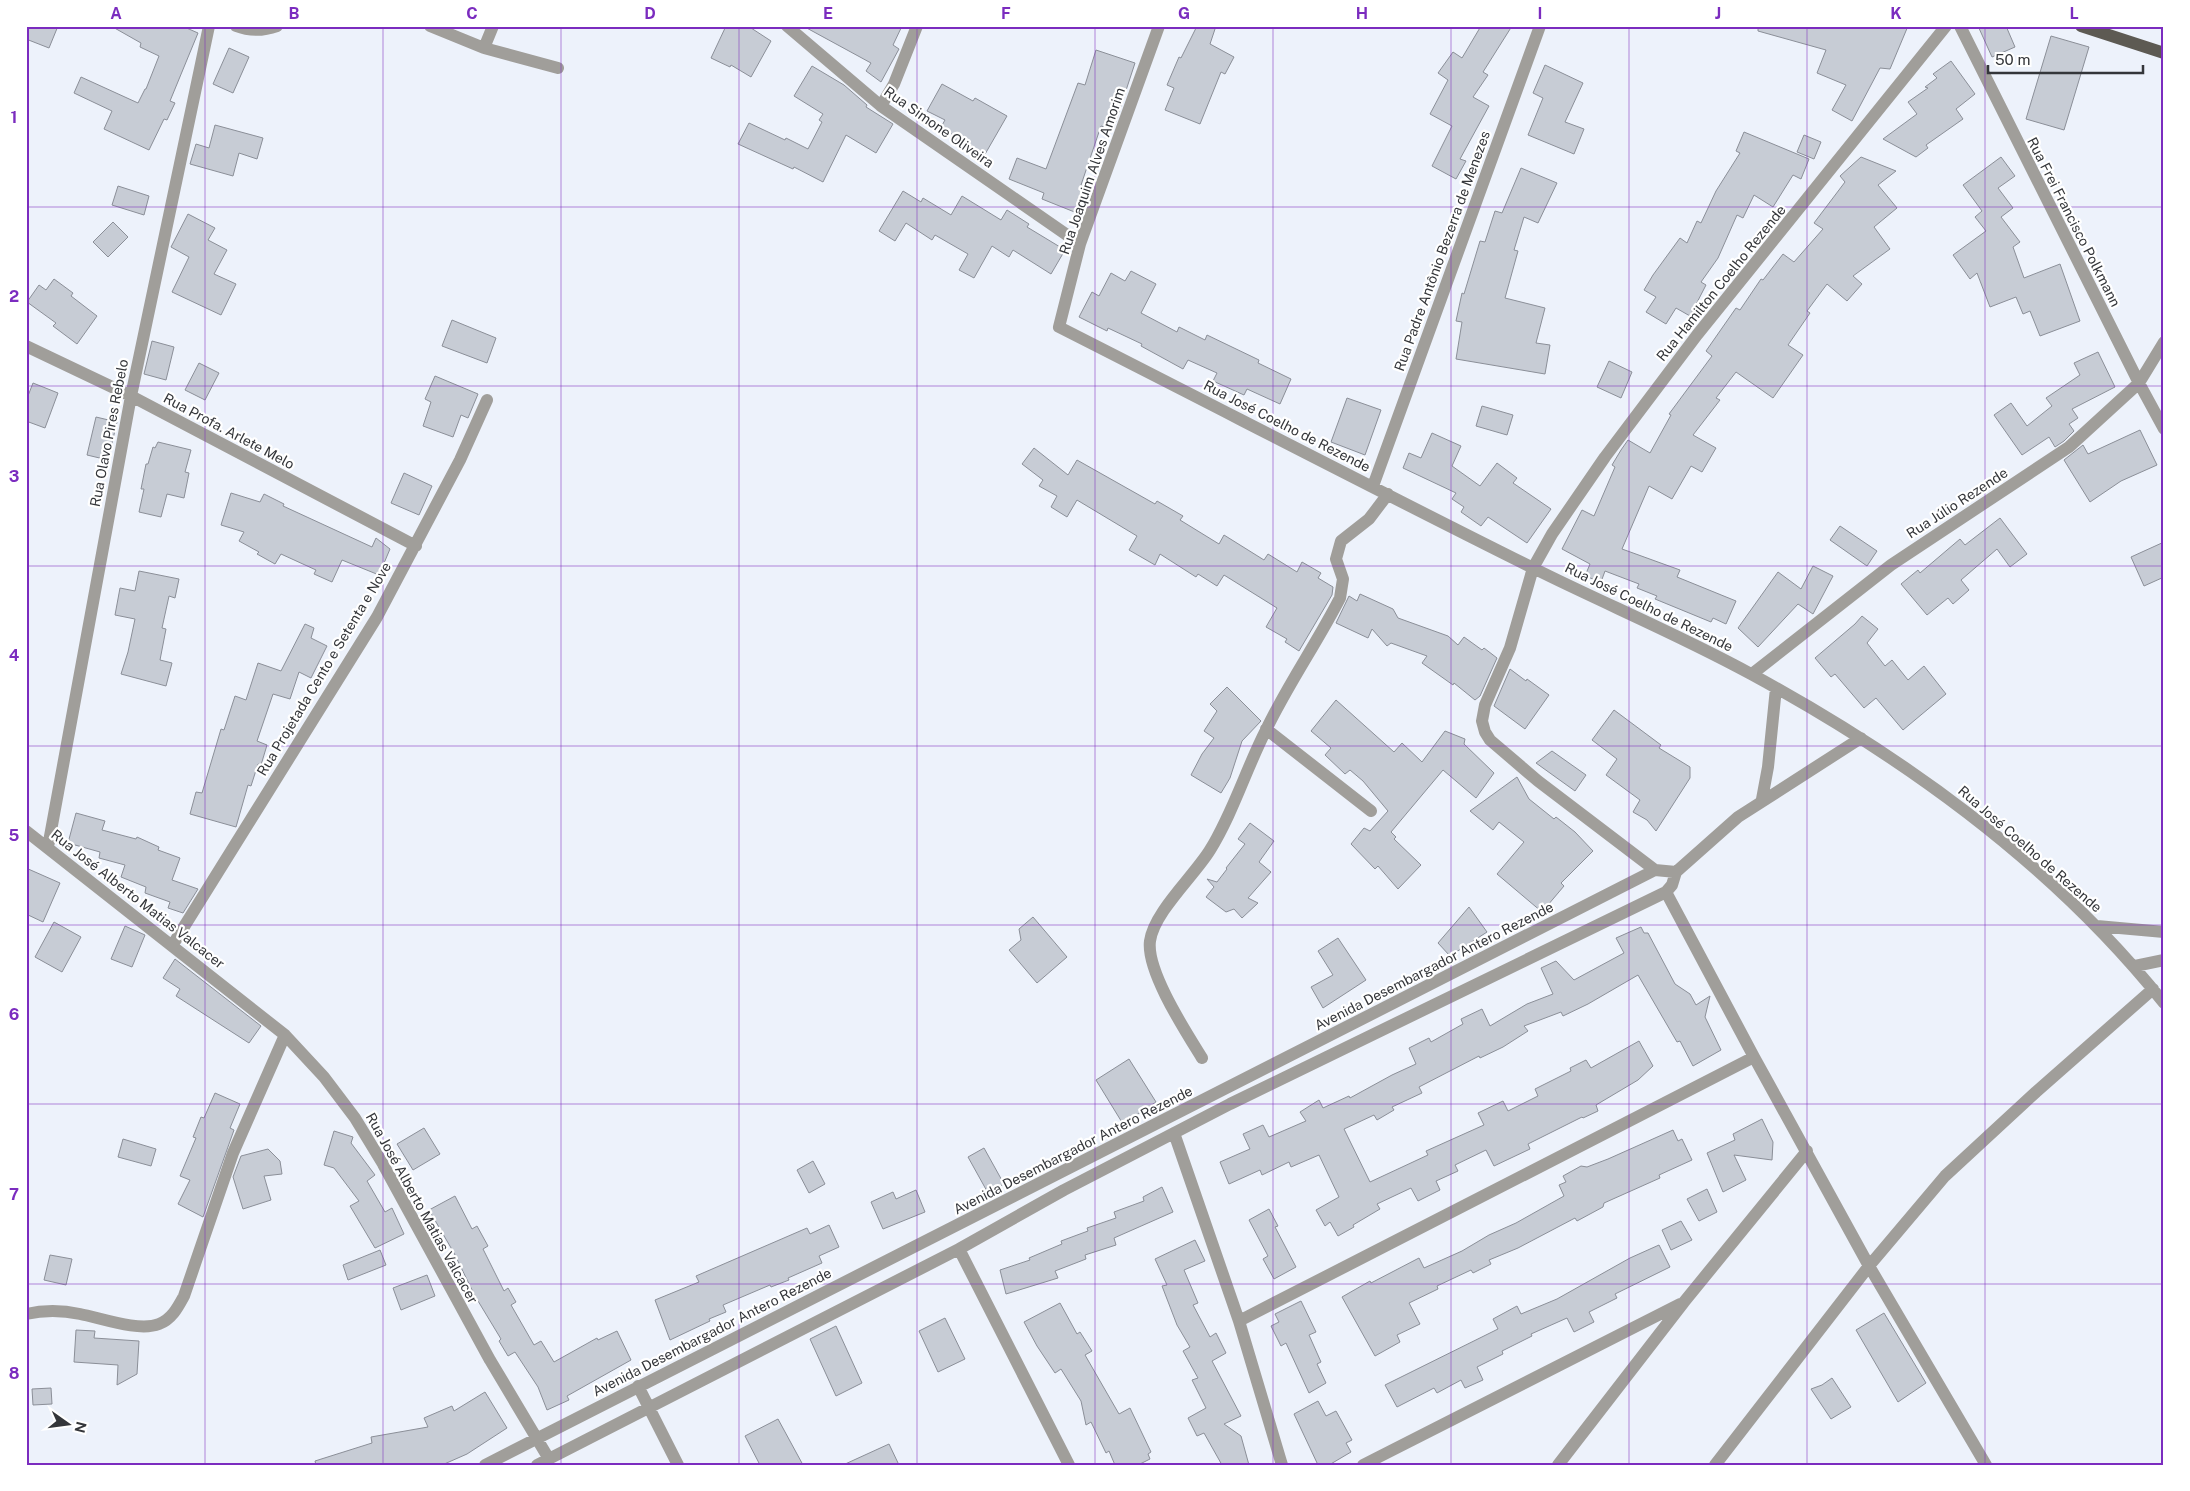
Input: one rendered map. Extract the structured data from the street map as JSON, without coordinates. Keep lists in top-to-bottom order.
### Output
{
  "streets": {
    "street": [
      "Rua Simone Oliveira",
      "Rua Joaquim Alves Amorim",
      "Rua Frei Francisco Polkmann",
      "Rua Padre Antônio Bezerra de Menezes",
      "Rua Hamilton Coelho Rezende",
      "Rua José Coelho de Rezende",
      "Rua Profa. Arlete Melo",
      "Rua Olavo Pires Rebelo",
      "Rua Júlio Rezende",
      "Rua Projetada Cento e Setenta e Nove",
      "Rua José Alberto Matias Valcacer",
      "Avenida Desembargador Antero Rezende"
    ]
  },
  "crossings": [
    ["Rua Simone Oliveira", "Rua Joaquim Alves Amorim"],
    ["Rua Joaquim Alves Amorim", "Rua José Coelho de Rezende"],
    ["Rua Frei Francisco Polkmann", "Rua Júlio Rezende"],
    ["Rua Padre Antônio Bezerra de Menezes", "Rua José Coelho de Rezende"],
    ["Rua Hamilton Coelho Rezende", "Rua José Coelho de Rezende"],
    ["Rua Hamilton Coelho Rezende", "Avenida Desembargador Antero Rezende"],
    ["Rua José Coelho de Rezende", "Rua Júlio Rezende"],
    ["Rua Profa. Arlete Melo", "Rua Olavo Pires Rebelo"],
    ["Rua Profa. Arlete Melo", "Rua Projetada Cento e Setenta e Nove"],
    ["Rua Olavo Pires Rebelo", "Rua José Alberto Matias Valcacer"],
    ["Rua Projetada Cento e Setenta e Nove", "Rua José Alberto Matias Valcacer"],
    ["Rua José Alberto Matias Valcacer", "Avenida Desembargador Antero Rezende"]
  ],
  "scale_bar": "50 m",
  "north": "right",
  "grid": {
    "columns": [
      "A",
      "B",
      "C",
      "D",
      "E",
      "F",
      "G",
      "H",
      "I",
      "J",
      "K",
      "L"
    ],
    "rows": [
      "1",
      "2",
      "3",
      "4",
      "5",
      "6",
      "7",
      "8"
    ]
  }
}
